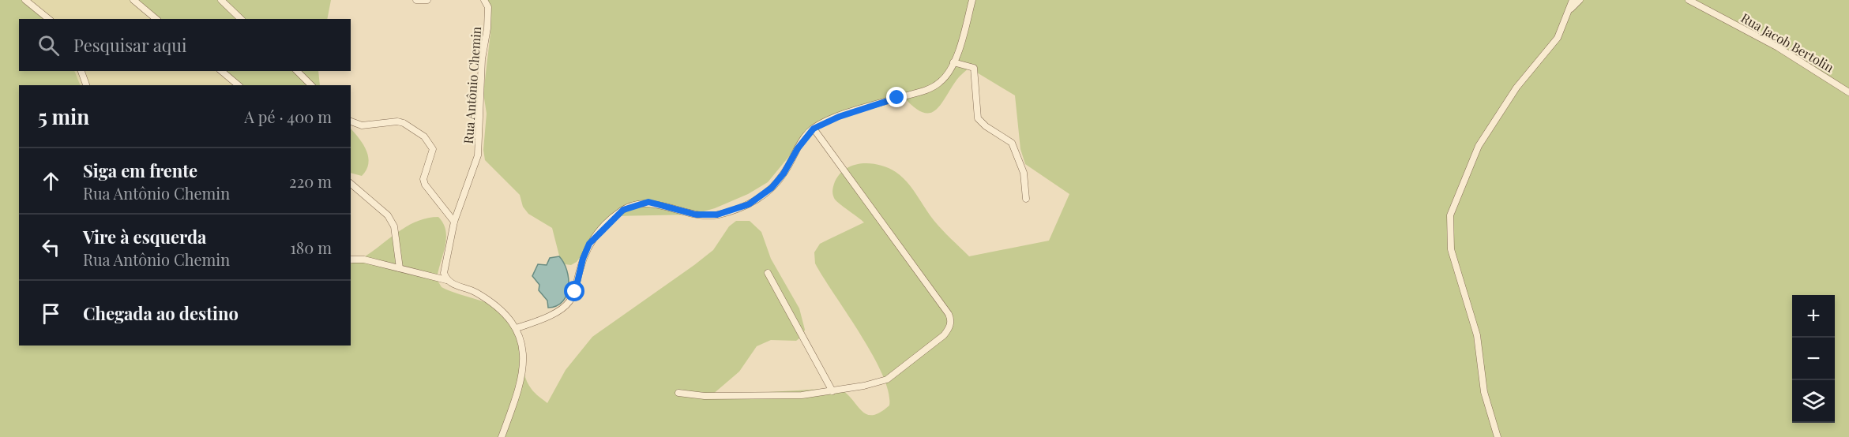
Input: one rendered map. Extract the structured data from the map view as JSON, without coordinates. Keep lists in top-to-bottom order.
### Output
{
  "streets": {
    "street": ["Rua Jacob Bertolin", "Rua Antônio Chemin"]
  },
  "page": {
    "search": "Pesquisar aqui",
    "heading": ["5 min", "A pé · 400 m"],
    "list": [
      ["Siga em frente", "Rua Antônio Chemin", "220 m"],
      ["Vire à esquerda", "Rua Antônio Chemin", "180 m"],
      "Chegada ao destino"
    ],
    "map_buttons": ["+", "−"]
  }
}
